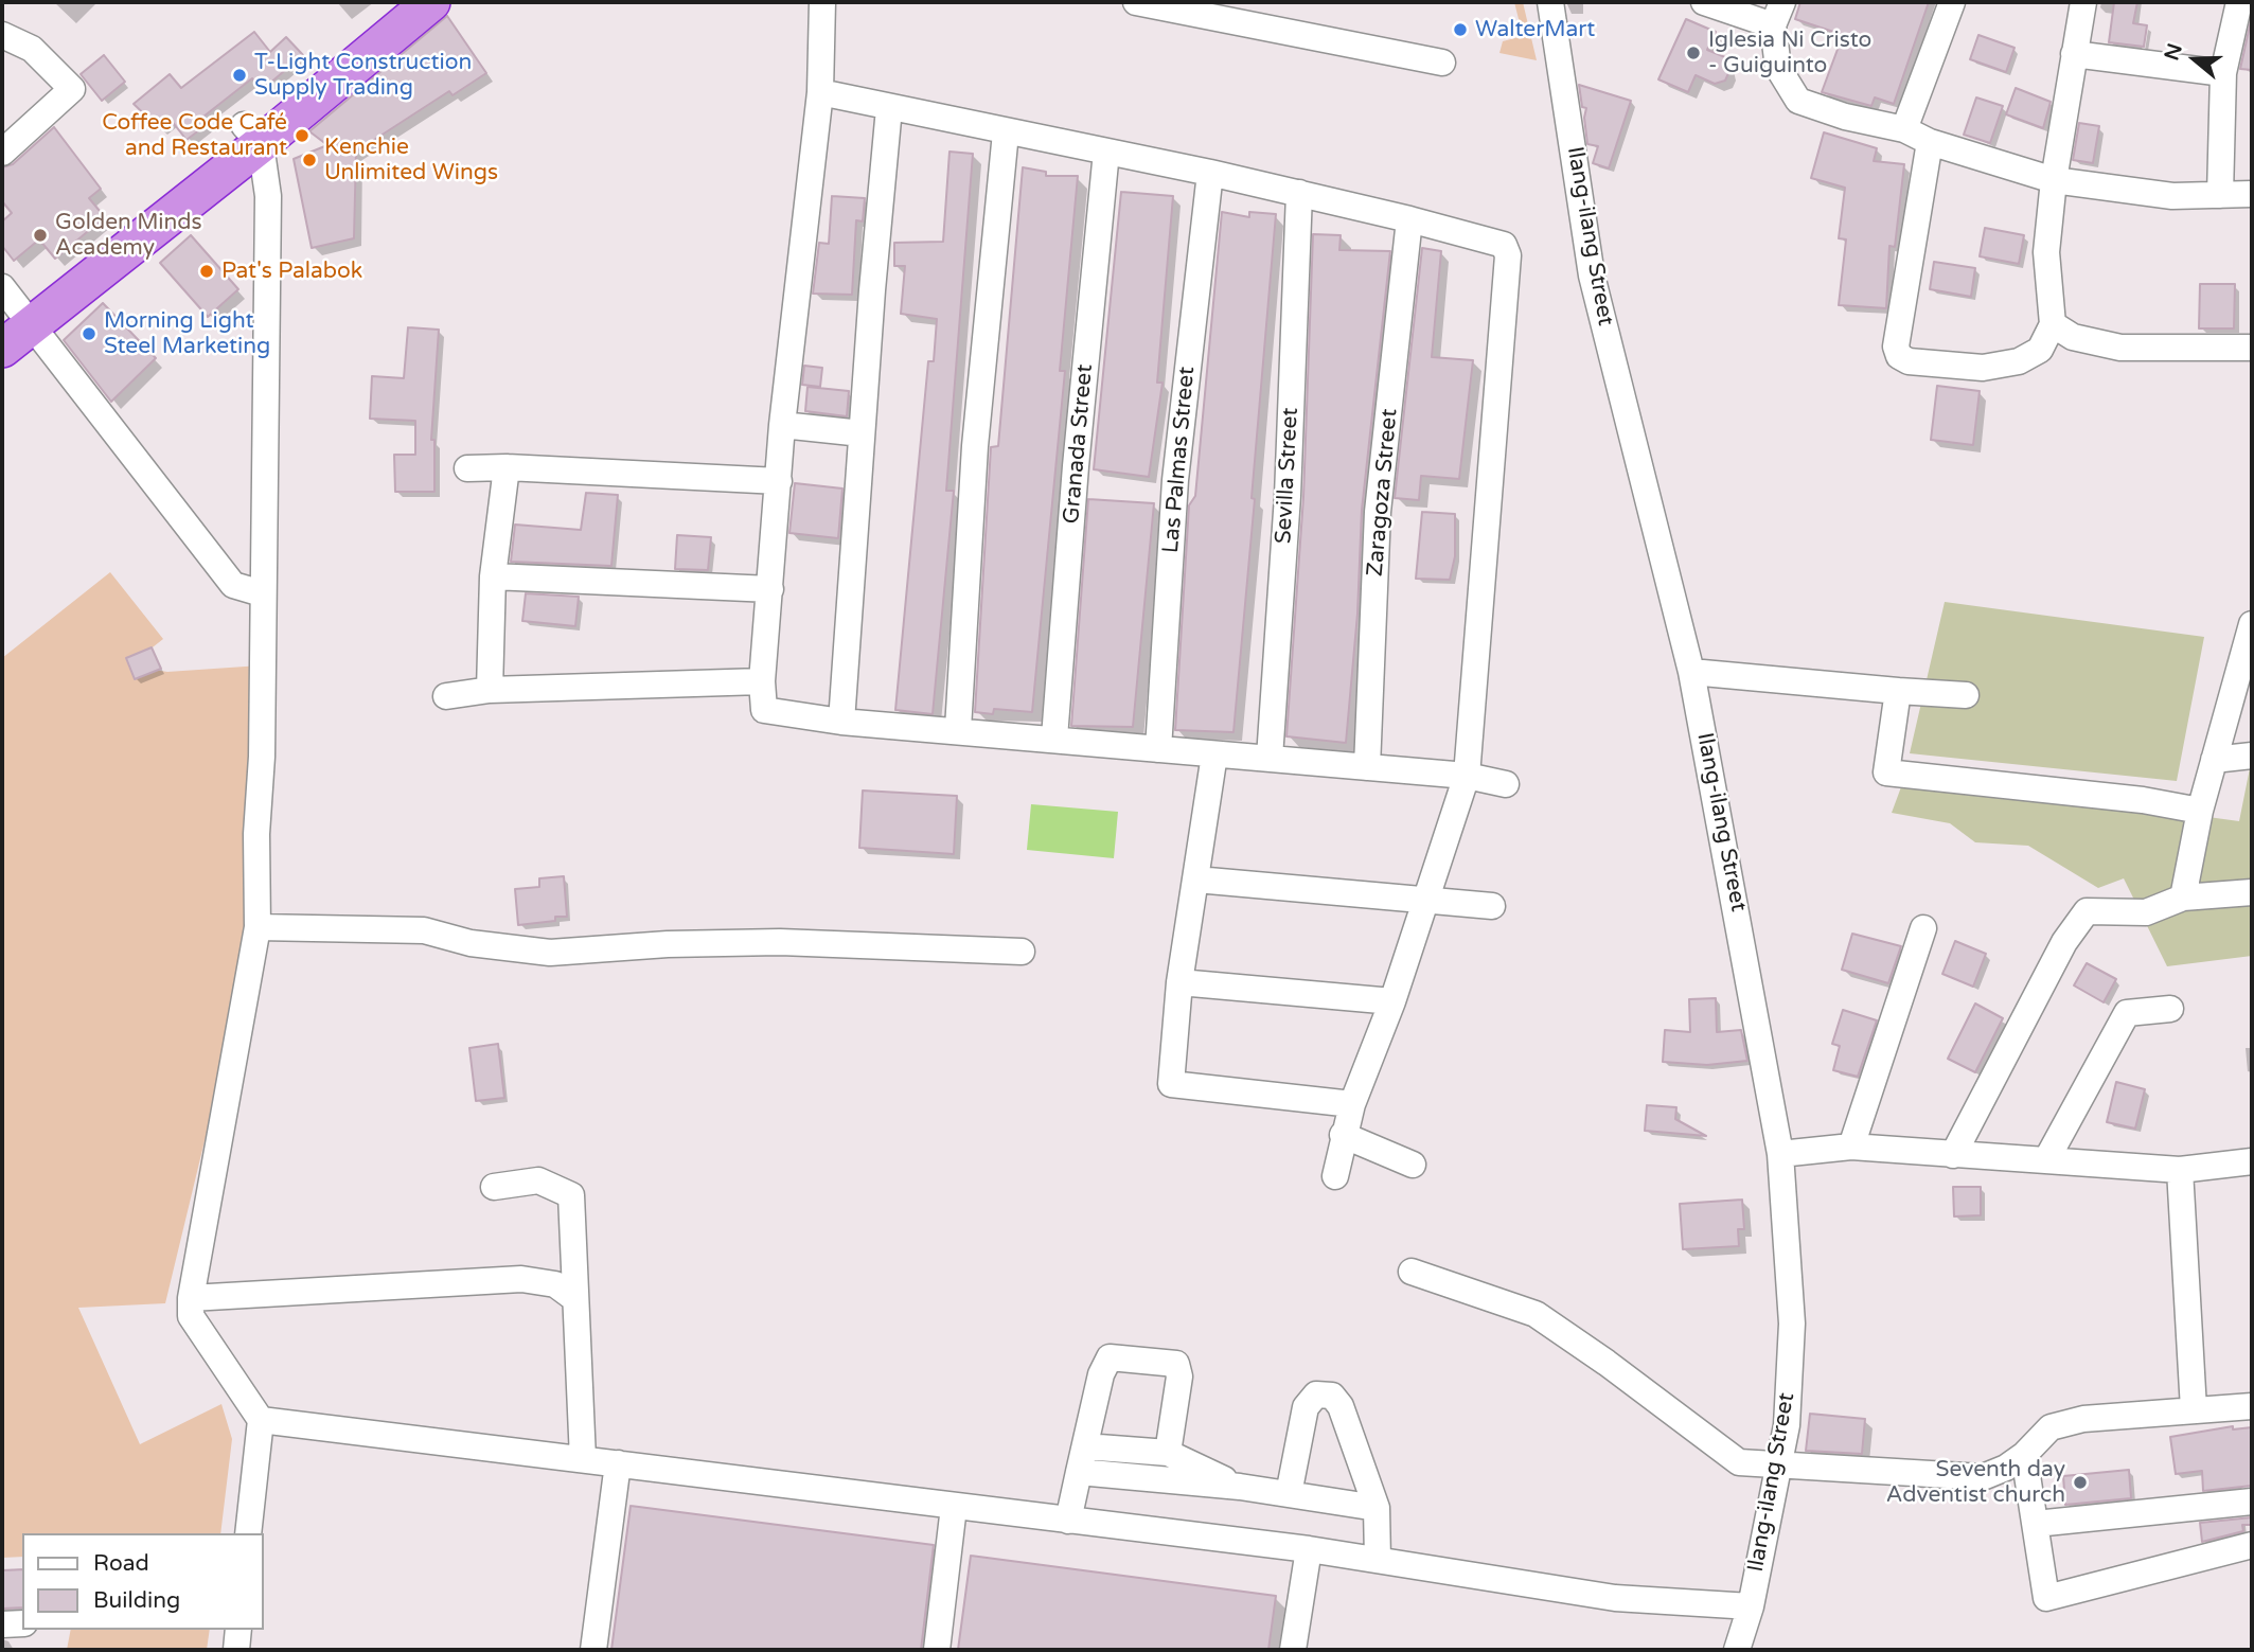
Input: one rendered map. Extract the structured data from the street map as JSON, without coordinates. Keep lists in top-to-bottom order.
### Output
{
  "streets": {
    "street": [
      "Ilang-ilang Street",
      "Granada Street",
      "Las Palmas Street",
      "Sevilla Street",
      "Zaragoza Street"
    ]
  },
  "places": [
    "WalterMart",
    "Iglesia Ni Cristo - Guiguinto",
    "T-Light Construction Supply Trading",
    "Coffee Code Café and Restaurant",
    "Kenchie Unlimited Wings",
    "Golden Minds Academy",
    "Pat's Palabok",
    "Morning Light Steel Marketing",
    "Seventh day Adventist church"
  ],
  "legend": ["Road", "Building"],
  "north": "left"
}
